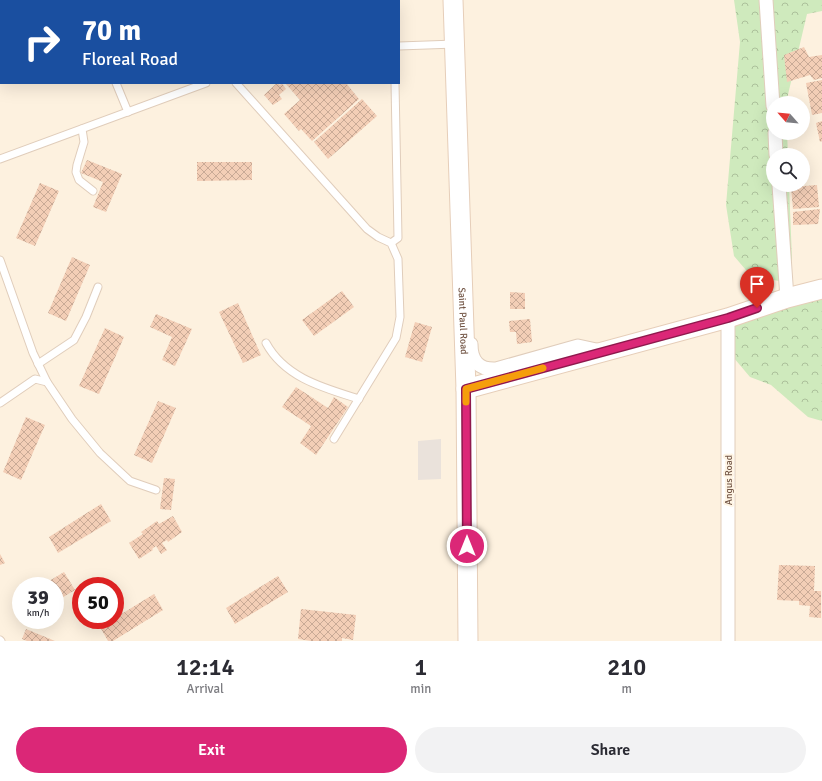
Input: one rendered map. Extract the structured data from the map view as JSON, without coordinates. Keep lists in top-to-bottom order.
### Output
{
  "streets": {
    "main road": ["Saint Paul Road"],
    "street": ["Angus Road"]
  },
  "north": "top left",
  "page": {
    "turn": ["70 m", "Floreal Road"],
    "speed": "39 km/h",
    "limit": "50",
    "eta": [
      "12:14",
      "Arrival",
      "1",
      "min",
      "210",
      "m"
    ],
    "buttons": ["Exit", "Share"]
  }
}
